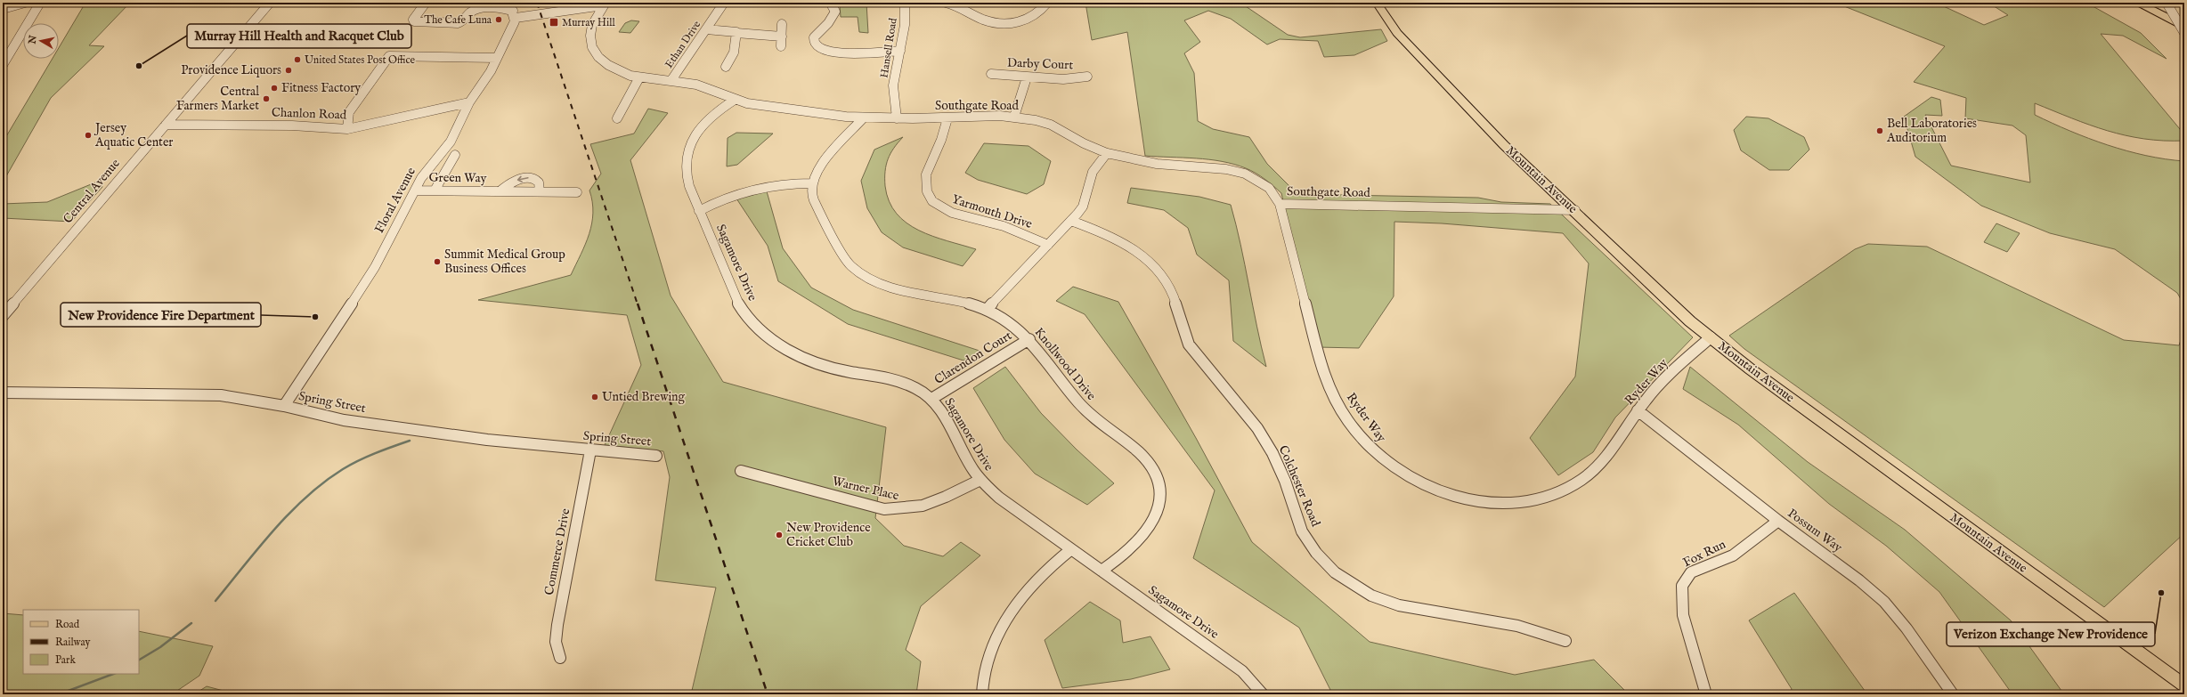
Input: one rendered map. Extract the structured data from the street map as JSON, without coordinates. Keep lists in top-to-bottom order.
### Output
{
  "streets": {
    "main road": ["Mountain Avenue"],
    "street": [
      "Ethan Drive",
      "Hansell Road",
      "Darby Court",
      "Southgate Road",
      "Chanlon Road",
      "Green Way",
      "Central Avenue",
      "Floral Avenue",
      "Yarmouth Drive",
      "Sagamore Drive",
      "Clarendon Court",
      "Knollwood Drive",
      "Ryder Way",
      "Spring Street",
      "Colchester Road",
      "Warner Place",
      "Possum Way",
      "Commerce Drive",
      "Fox Run"
    ]
  },
  "crossings": [
    ["Ethan Drive", "Southgate Road"],
    ["Hansell Road", "Southgate Road"],
    ["Southgate Road", "Mountain Avenue"],
    ["Southgate Road", "Yarmouth Drive"],
    ["Southgate Road", "Sagamore Drive"],
    ["Southgate Road", "Ryder Way"],
    ["Chanlon Road", "Central Avenue"],
    ["Chanlon Road", "Floral Avenue"],
    ["Green Way", "Floral Avenue"],
    ["Mountain Avenue", "Ryder Way"],
    ["Floral Avenue", "Spring Street"],
    ["Sagamore Drive", "Clarendon Court"],
    ["Sagamore Drive", "Knollwood Drive"],
    ["Sagamore Drive", "Warner Place"],
    ["Clarendon Court", "Knollwood Drive"],
    ["Ryder Way", "Possum Way"],
    ["Spring Street", "Commerce Drive"],
    ["Possum Way", "Fox Run"]
  ],
  "places": {
    "other": [
      "The Cafe Luna",
      "United States Post Office",
      "Murray Hill Health and Racquet Club",
      "Providence Liquors",
      "Fitness Factory",
      "Central Farmers Market",
      "Bell Laboratories Auditorium",
      "Jersey Aquatic Center",
      "Summit Medical Group Business Offices",
      "New Providence Fire Department",
      "Untied Brewing",
      "New Providence Cricket Club",
      "Verizon Exchange New Providence"
    ],
    "transit": ["Murray Hill"]
  },
  "legend": ["Road", "Railway", "Park"],
  "north": "left"
}
